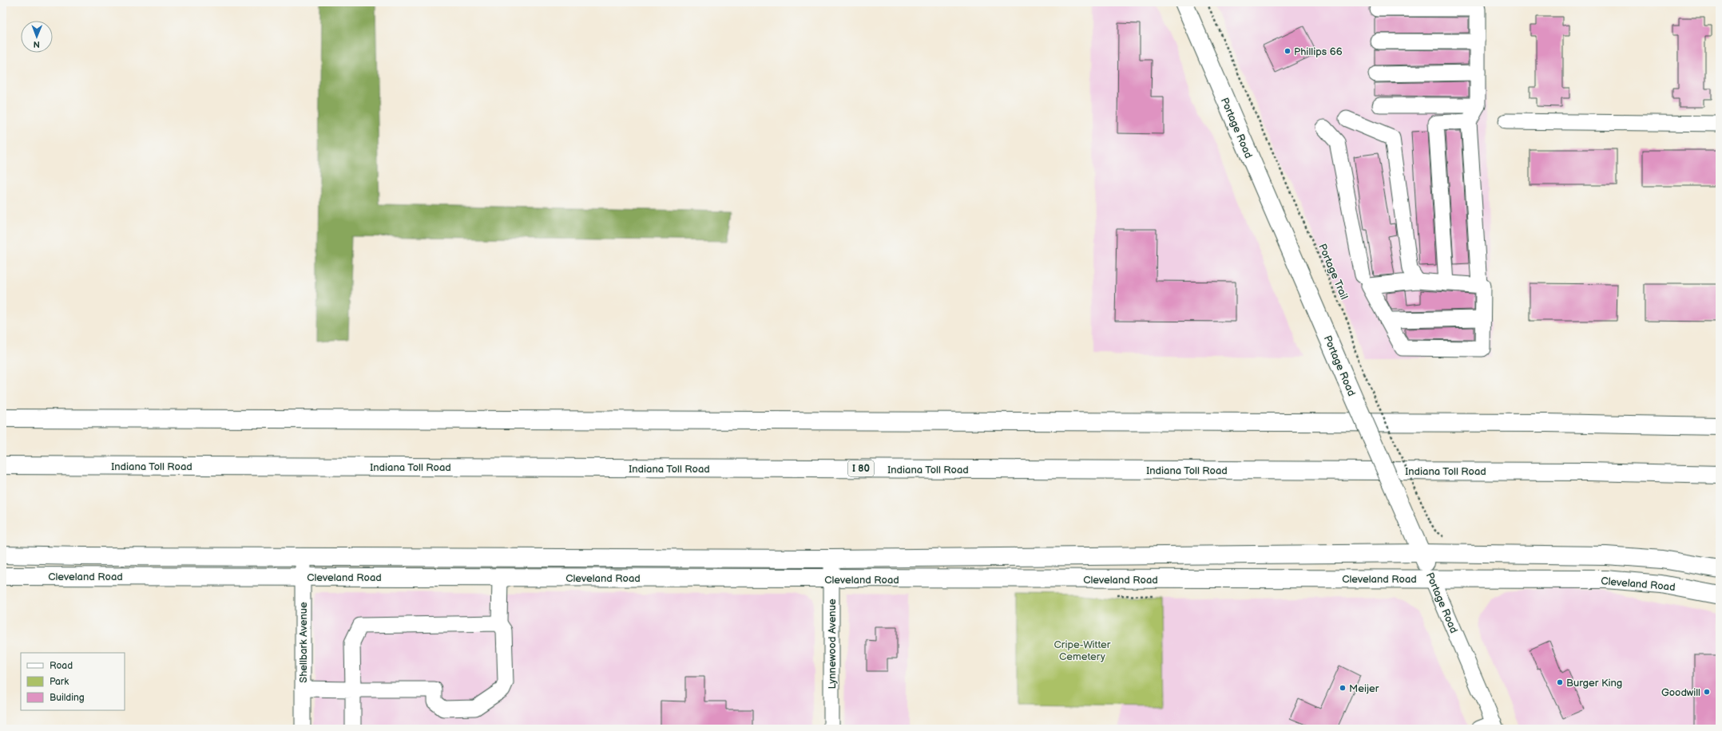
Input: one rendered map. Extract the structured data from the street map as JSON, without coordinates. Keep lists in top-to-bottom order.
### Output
{
  "streets": {
    "main road": [
      "Portage Road",
      "Indiana Toll Road",
      "I 80",
      "Cleveland Road"
    ],
    "street": ["Shellbark Avenue", "Lynnewood Avenue"],
    "path": ["Portage Trail"]
  },
  "crossings": [
    ["Portage Road", "Cleveland Road"],
    ["Cleveland Road", "Shellbark Avenue"],
    ["Cleveland Road", "Lynnewood Avenue"]
  ],
  "parks": ["Cripe-Witter Cemetery"],
  "places": [
    "Phillips 66",
    "Burger King",
    "Meijer",
    "Goodwill"
  ],
  "legend": ["Road", "Park", "Building"],
  "north": "bottom"
}
